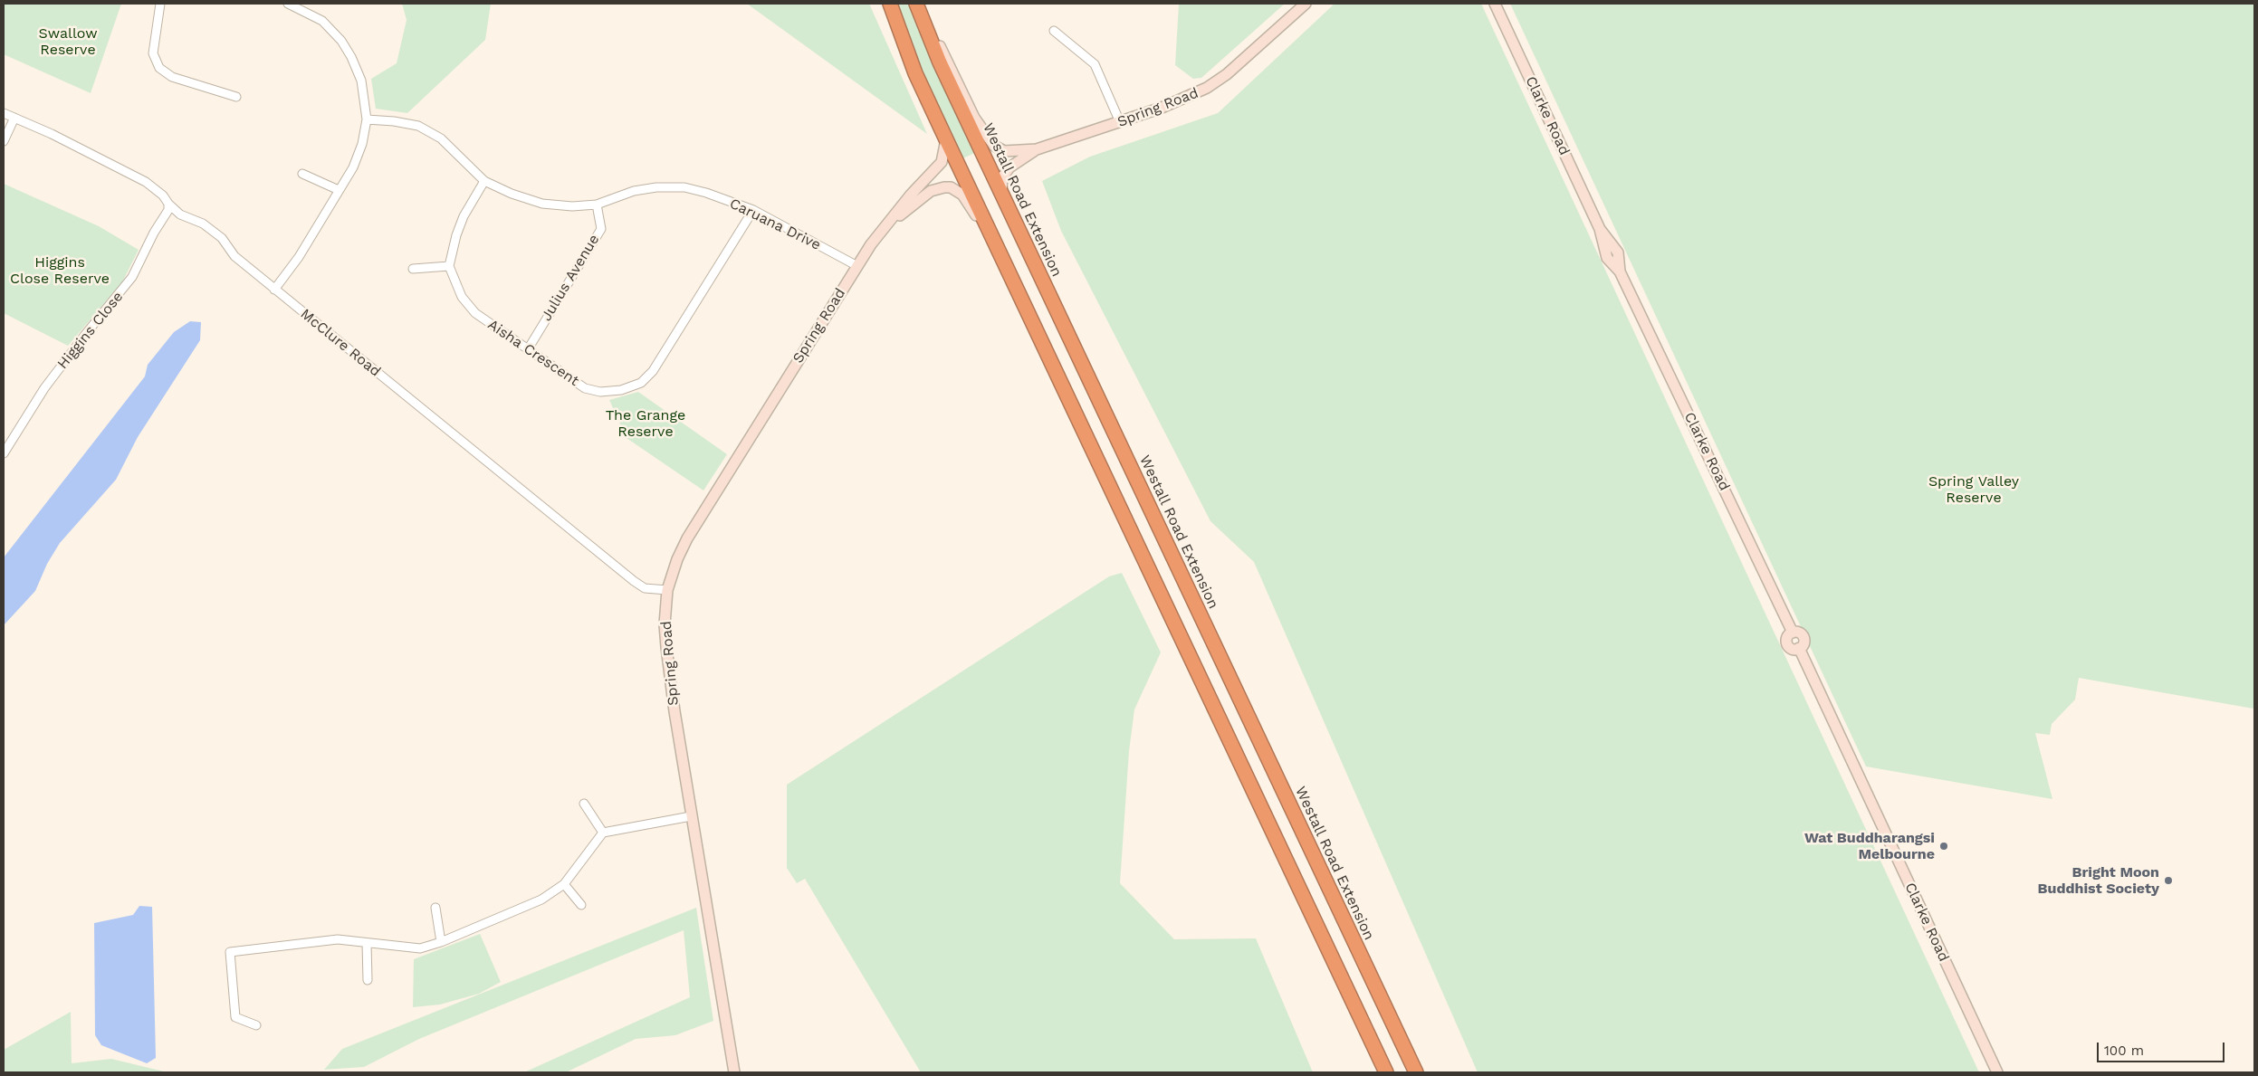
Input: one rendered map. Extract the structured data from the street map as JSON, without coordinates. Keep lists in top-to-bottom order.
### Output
{
  "streets": {
    "highway": ["Westall Road Extension"],
    "main road": ["Spring Road", "Clarke Road"],
    "street": [
      "Caruana Drive",
      "Julius Avenue",
      "Higgins Close",
      "McClure Road",
      "Aisha Crescent"
    ]
  },
  "crossings": [
    ["Spring Road", "Westall Road Extension"],
    ["Spring Road", "Caruana Drive"],
    ["Spring Road", "McClure Road"],
    ["Caruana Drive", "Julius Avenue"],
    ["Caruana Drive", "Aisha Crescent"],
    ["Julius Avenue", "Aisha Crescent"],
    ["Higgins Close", "McClure Road"]
  ],
  "parks": [
    "Swallow Reserve",
    "Higgins Close Reserve",
    "The Grange Reserve",
    "Spring Valley Reserve"
  ],
  "places": ["Wat Buddharangsi Melbourne", "Bright Moon Buddhist Society"],
  "scale_bar": "100 m"
}
